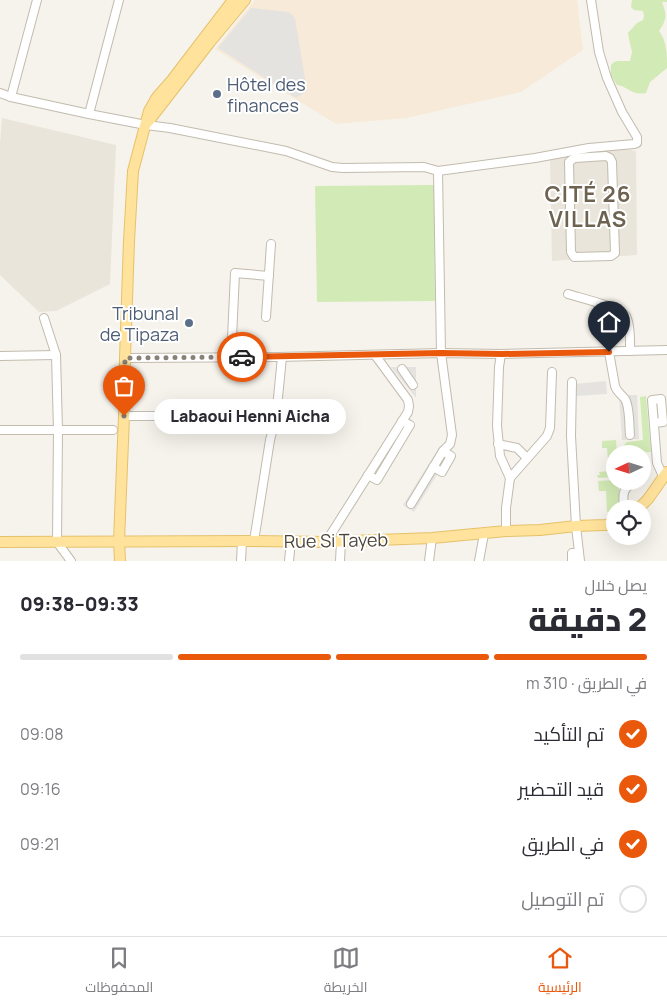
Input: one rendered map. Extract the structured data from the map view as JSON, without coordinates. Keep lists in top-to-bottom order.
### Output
{
  "streets": {
    "main road": ["Rue Si Tayeb"]
  },
  "districts": ["CITÉ 26 VILLAS"],
  "places": ["Hôtel des finances", "Tribunal de Tipaza", "Labaoui Henni Aicha"],
  "north": "left",
  "page": {
    "bubble": "Labaoui Henni Aicha",
    "heading": ["2 دقيقة", "يصل خلال", "09:33–09:38"],
    "bar": "في الطريق · 310 m",
    "list": [
      ["تم التأكيد", "09:08"],
      ["قيد التحضير", "09:16"],
      ["في الطريق", "09:21"],
      "تم التوصيل"
    ],
    "tabs": ["الرئيسية", "الخريطة", "المحفوظات"]
  }
}
